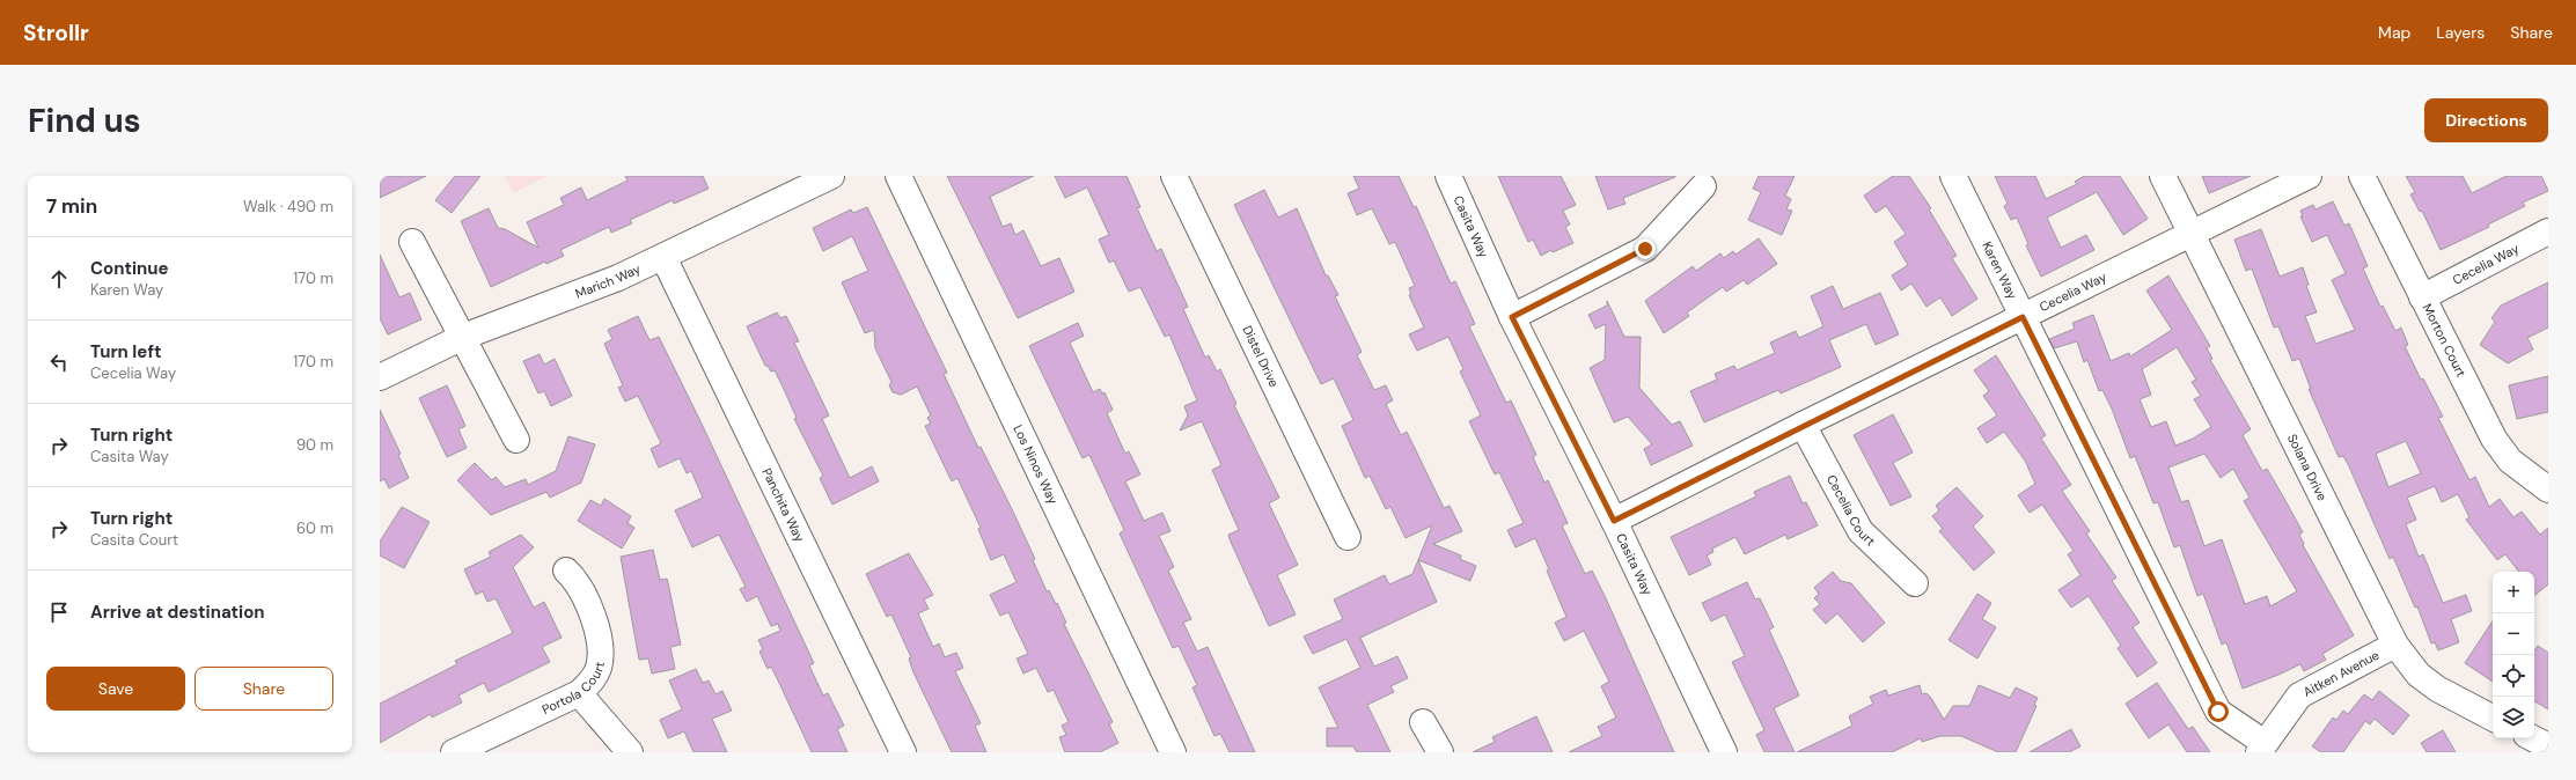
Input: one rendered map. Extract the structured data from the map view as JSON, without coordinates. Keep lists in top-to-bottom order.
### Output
{
  "streets": {
    "street": [
      "Casita Way",
      "Cecelia Way",
      "Karen Way",
      "Marich Way",
      "Morton Court",
      "Distel Drive",
      "Los Ninos Way",
      "Solana Drive",
      "Panchita Way",
      "Cecelia Court",
      "Aitken Avenue",
      "Portola Court"
    ]
  },
  "crossings": [
    ["Casita Way", "Cecelia Way"],
    ["Cecelia Way", "Karen Way"],
    ["Cecelia Way", "Morton Court"],
    ["Cecelia Way", "Solana Drive"],
    ["Cecelia Way", "Cecelia Court"],
    ["Karen Way", "Aitken Avenue"],
    ["Marich Way", "Panchita Way"],
    ["Solana Drive", "Aitken Avenue"]
  ],
  "page": {
    "header": "Strollr",
    "nav": ["Map", "Layers", "Share"],
    "buttons": [
      "Directions",
      ["Save", "Share"]
    ],
    "title": "Find us",
    "heading": ["7 min", "Walk · 490 m"],
    "list": [
      ["Continue", "Karen Way", "170 m"],
      ["Turn left", "Cecelia Way", "170 m"],
      ["Turn right", "Casita Way", "90 m"],
      ["Turn right", "Casita Court", "60 m"],
      "Arrive at destination"
    ],
    "map_buttons": ["+", "−"]
  }
}
